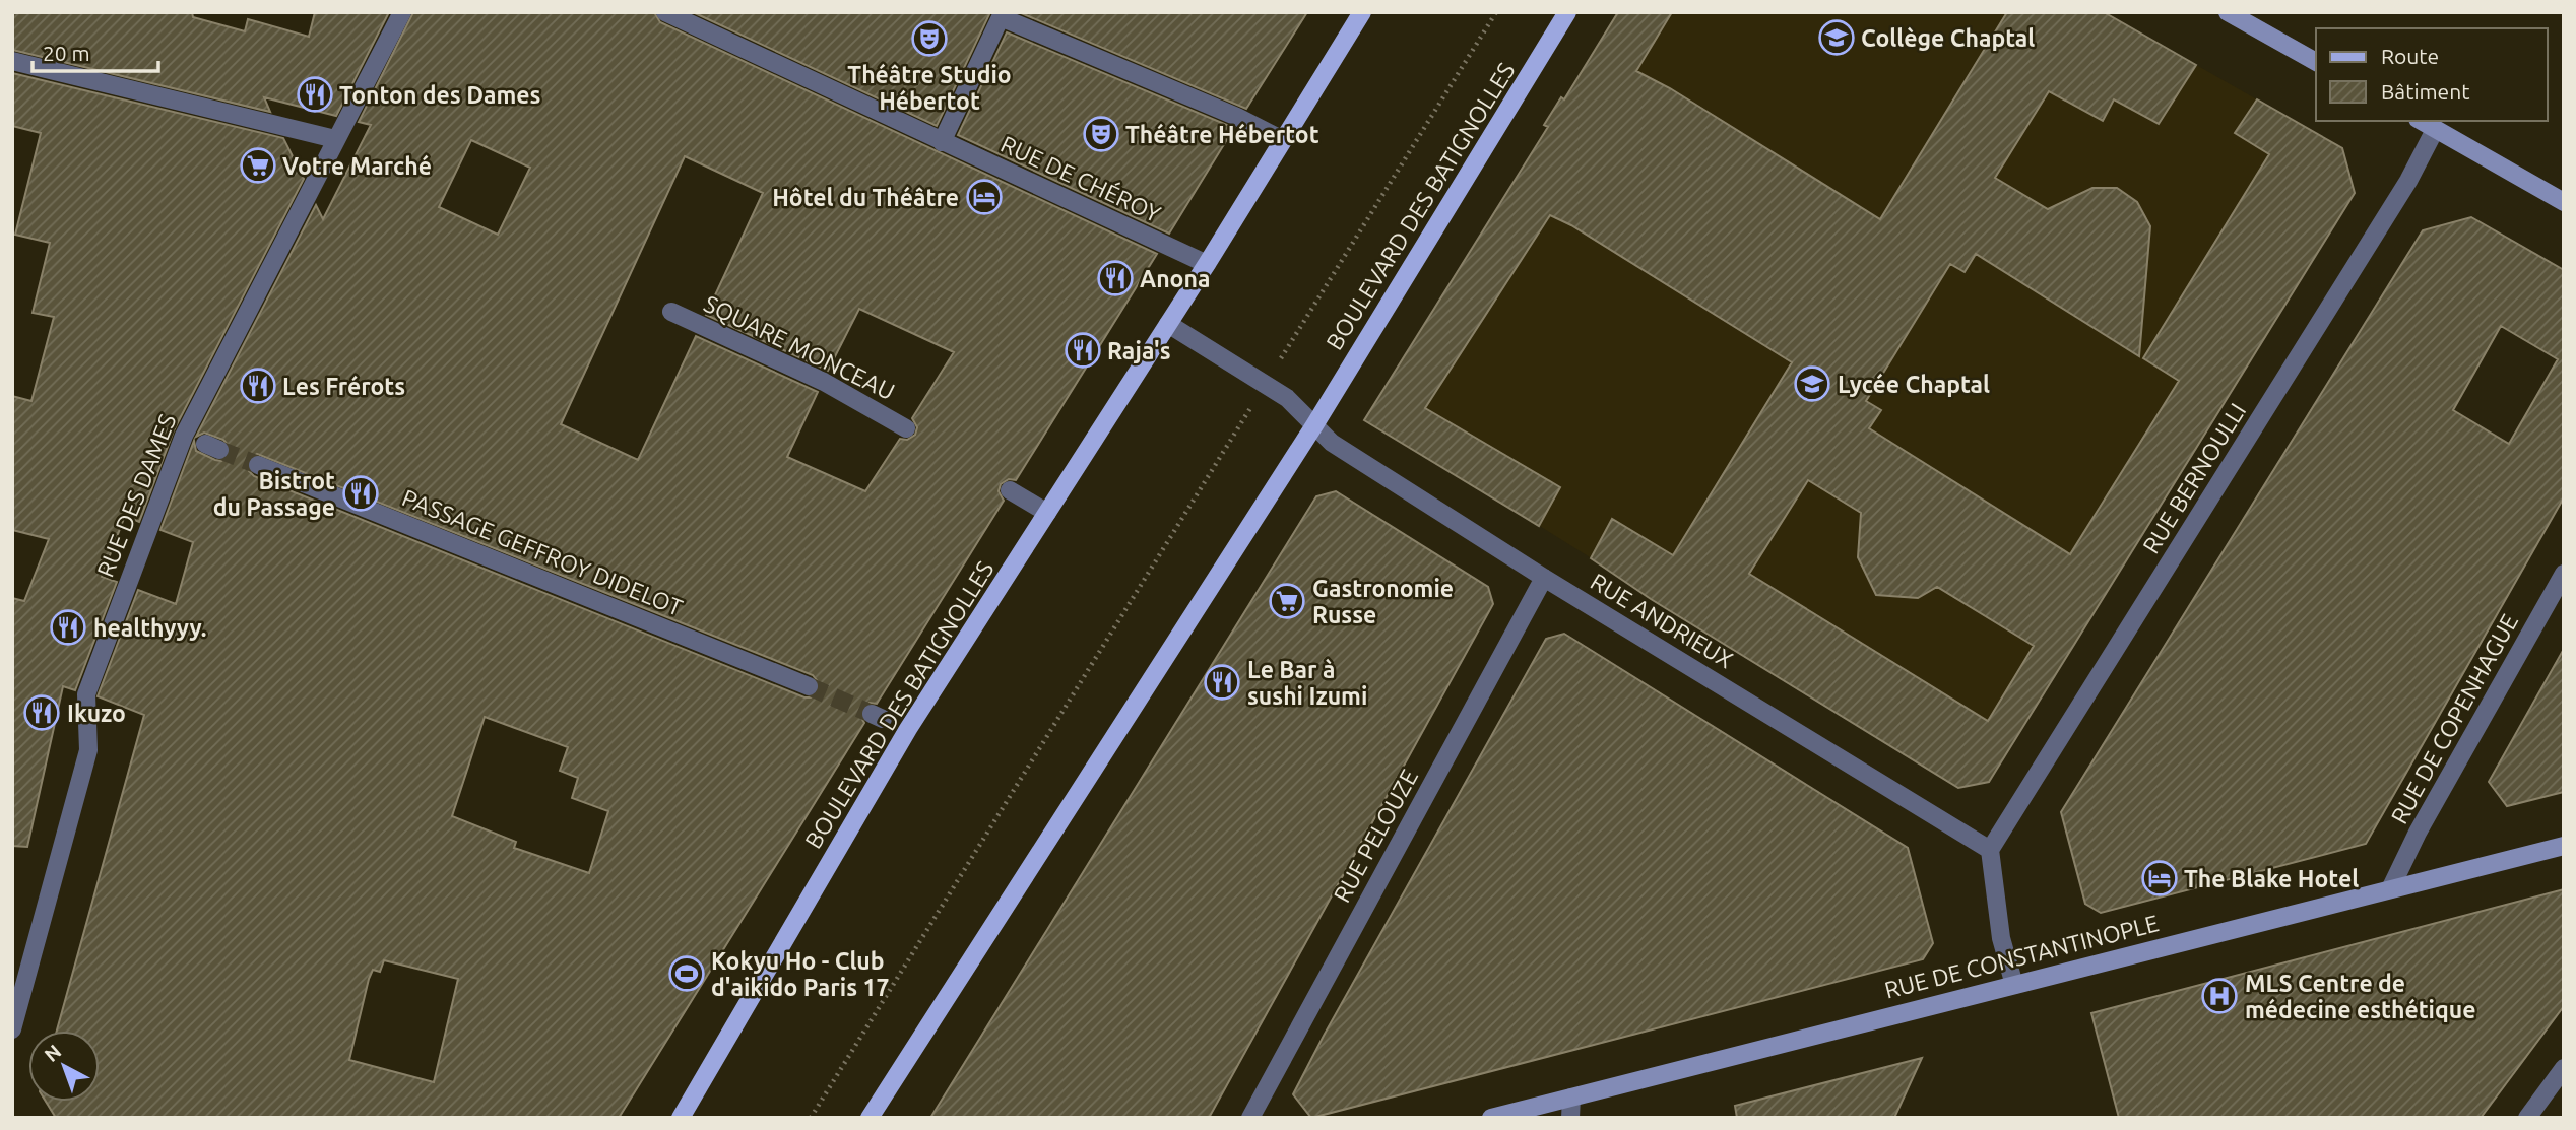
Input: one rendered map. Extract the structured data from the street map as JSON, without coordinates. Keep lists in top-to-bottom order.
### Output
{
  "streets": {
    "main road": ["BOULEVARD DES BATIGNOLLES", "RUE DE CONSTANTINOPLE"],
    "street": [
      "RUE DE CHÉROY",
      "SQUARE MONCEAU",
      "RUE BERNOULLI",
      "RUE DES DAMES",
      "PASSAGE GEFFROY DIDELOT",
      "RUE ANDRIEUX",
      "RUE DE COPENHAGUE",
      "RUE PELOUZE"
    ]
  },
  "crossings": [
    ["RUE DE CHÉROY", "BOULEVARD DES BATIGNOLLES"],
    ["BOULEVARD DES BATIGNOLLES", "RUE ANDRIEUX"],
    ["RUE BERNOULLI", "RUE ANDRIEUX"],
    ["RUE ANDRIEUX", "RUE PELOUZE"],
    ["RUE DE COPENHAGUE", "RUE DE CONSTANTINOPLE"]
  ],
  "places": {
    "school or university": ["Collège Chaptal", "Lycée Chaptal"],
    "theatre": ["Théâtre Studio Hébertot", "Théâtre Hébertot"],
    "restaurant": [
      "Tonton des Dames",
      "Anona",
      "Raja's",
      "Les Frérots",
      "Bistrot du Passage",
      "healthyyy.",
      "Le Bar à sushi Izumi",
      "Ikuzo"
    ],
    "supermarket": ["Votre Marché", "Gastronomie Russe"],
    "hotel": ["Hôtel du Théâtre", "The Blake Hotel"],
    "sports": ["Kokyu Ho - Club d'aikido Paris 17"],
    "hospital": ["MLS Centre de médecine esthétique"]
  },
  "legend": ["Route", "Bâtiment"],
  "scale_bar": "20 m",
  "north": "top left"
}
